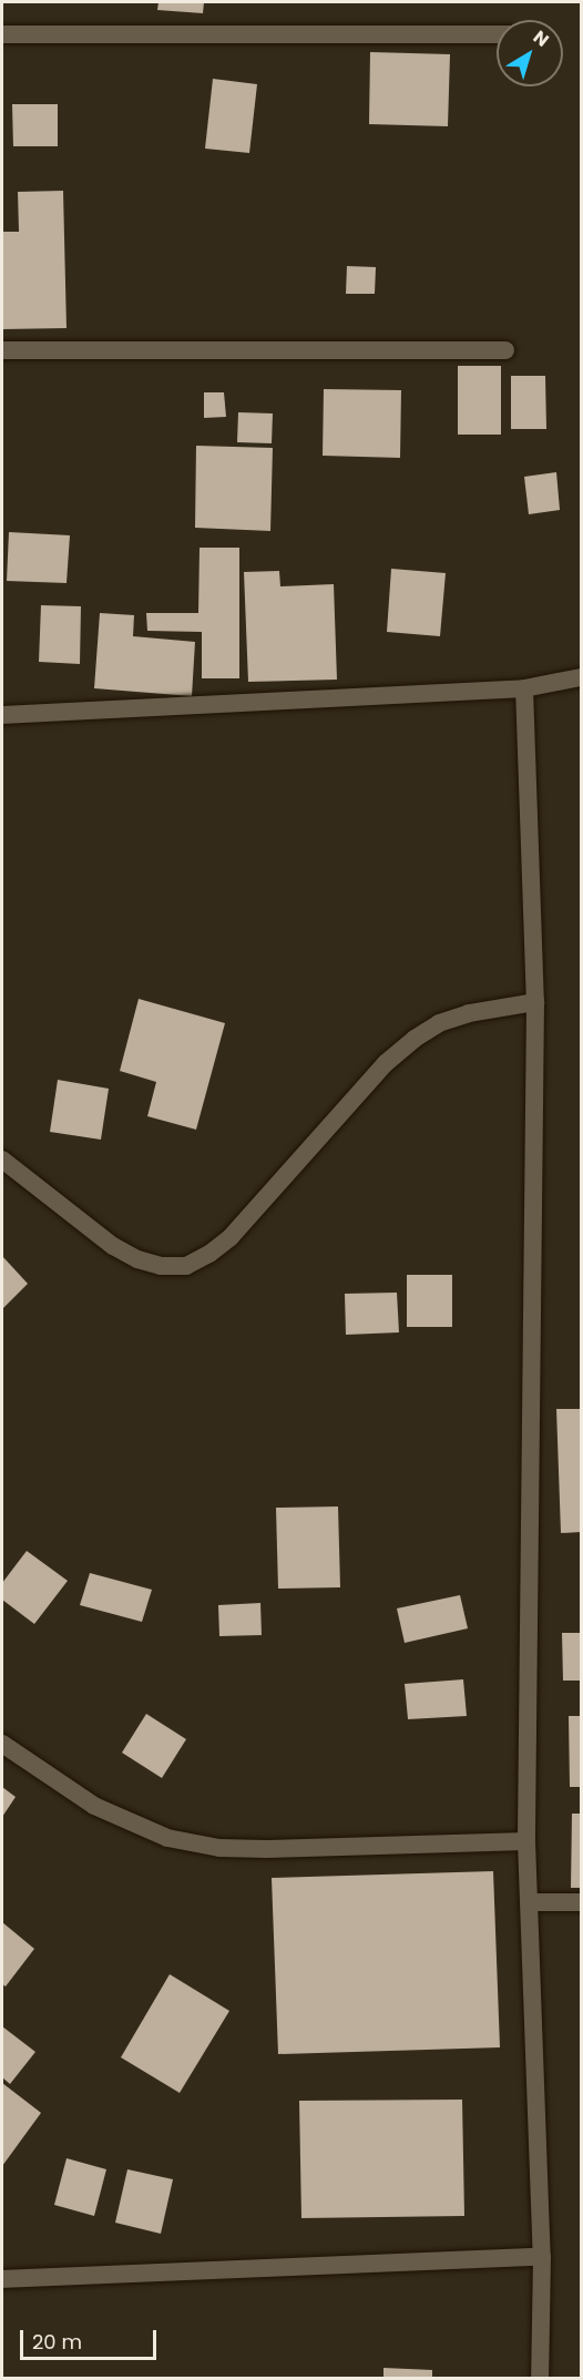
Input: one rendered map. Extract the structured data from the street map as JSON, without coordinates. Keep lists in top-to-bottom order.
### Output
{
  "scale_bar": "20 m",
  "north": "top right"
}
